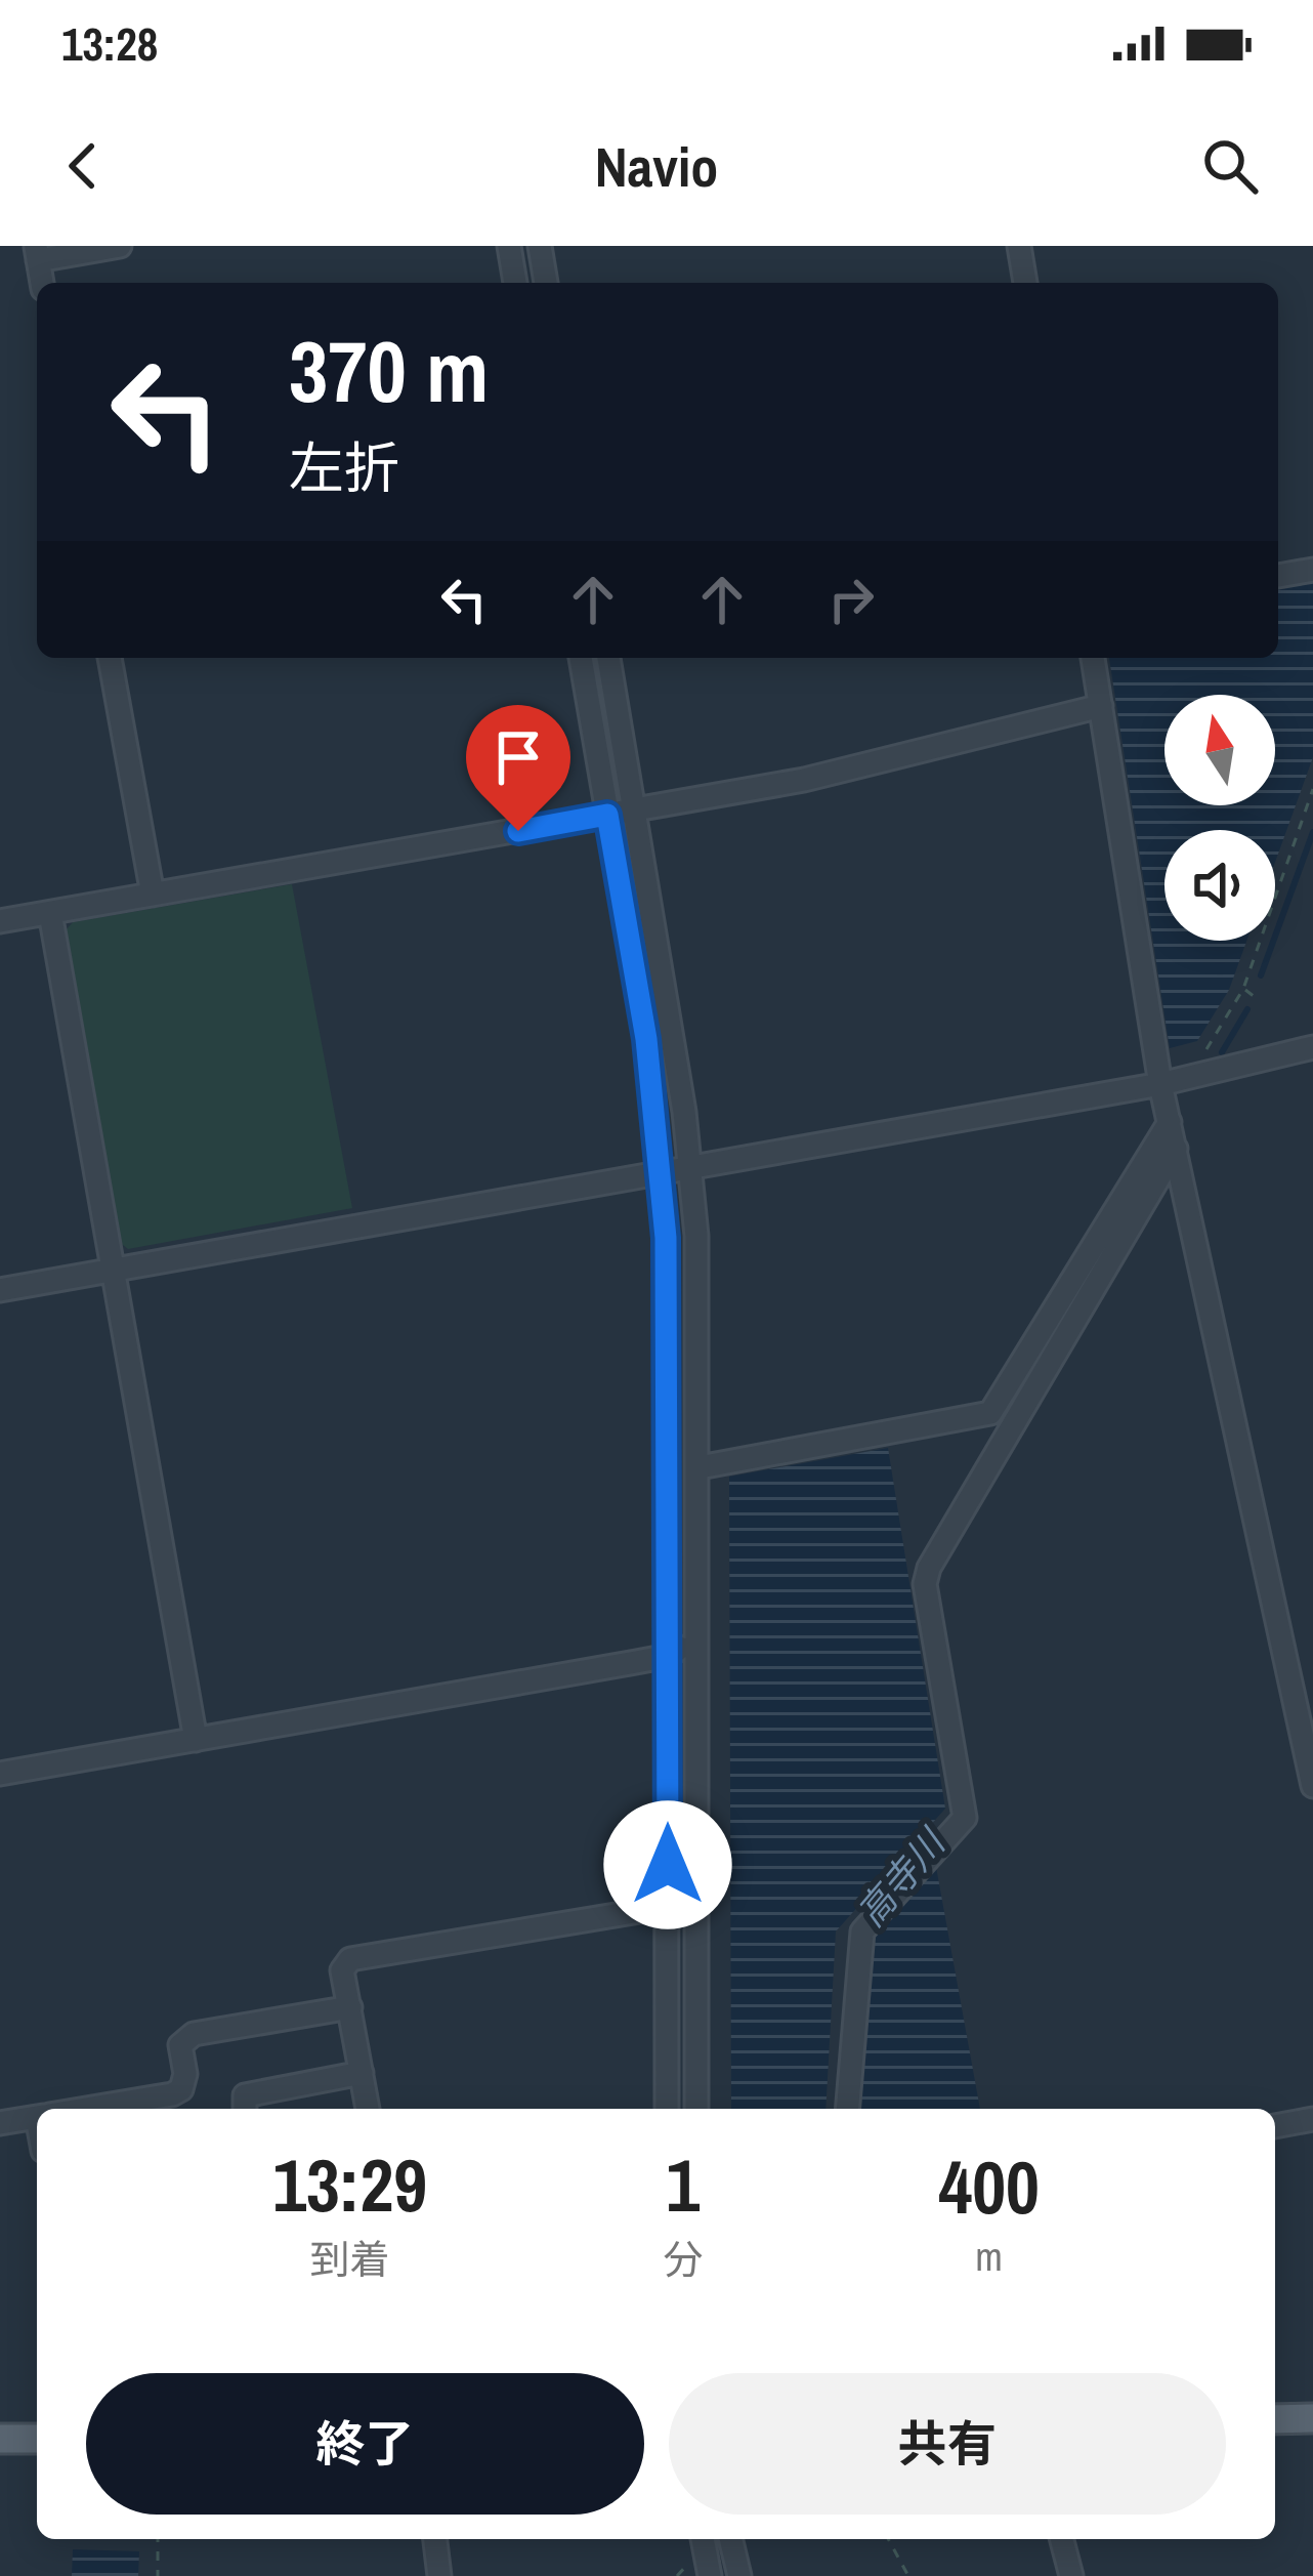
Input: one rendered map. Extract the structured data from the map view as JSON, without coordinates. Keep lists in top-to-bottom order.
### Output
{
  "water": ["高寺川"],
  "north": "top",
  "page": {
    "status": "13:28",
    "header": "Navio",
    "turn": ["370 m", "左折"],
    "eta": [
      "13:29",
      "到着",
      "1",
      "分",
      "400",
      "m"
    ],
    "buttons": ["終了", "共有"]
  }
}
